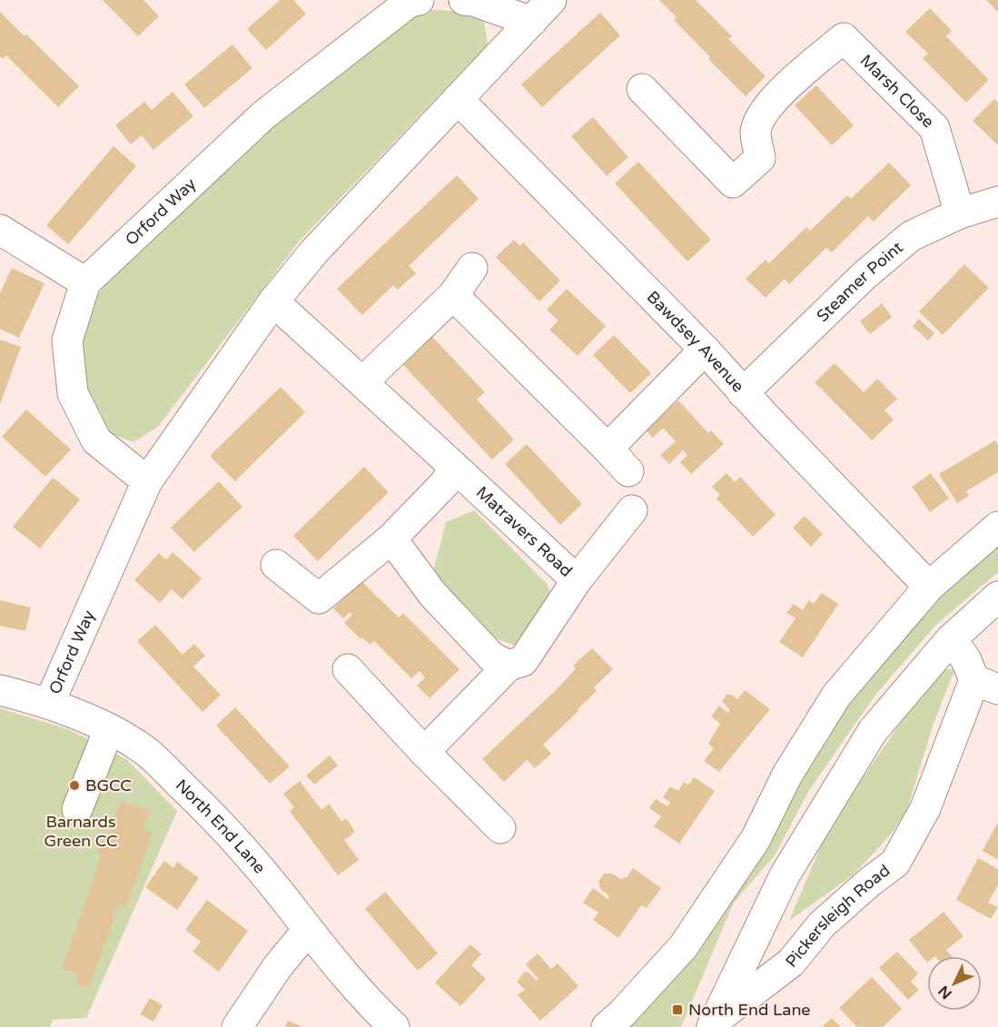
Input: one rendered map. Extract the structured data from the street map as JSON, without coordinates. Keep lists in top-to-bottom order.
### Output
{
  "streets": {
    "street": [
      "Marsh Close",
      "Orford Way",
      "Steamer Point",
      "Bawdsey Avenue",
      "Matravers Road",
      "North End Lane",
      "Pickersleigh Road"
    ]
  },
  "crossings": [
    ["Marsh Close", "Steamer Point"],
    ["Orford Way", "Bawdsey Avenue"],
    ["Orford Way", "Matravers Road"],
    ["Orford Way", "North End Lane"],
    ["Steamer Point", "Bawdsey Avenue"]
  ],
  "parks": ["Barnards Green CC"],
  "places": {
    "other": ["BGCC"],
    "transit": ["North End Lane"]
  },
  "north": "bottom left"
}
